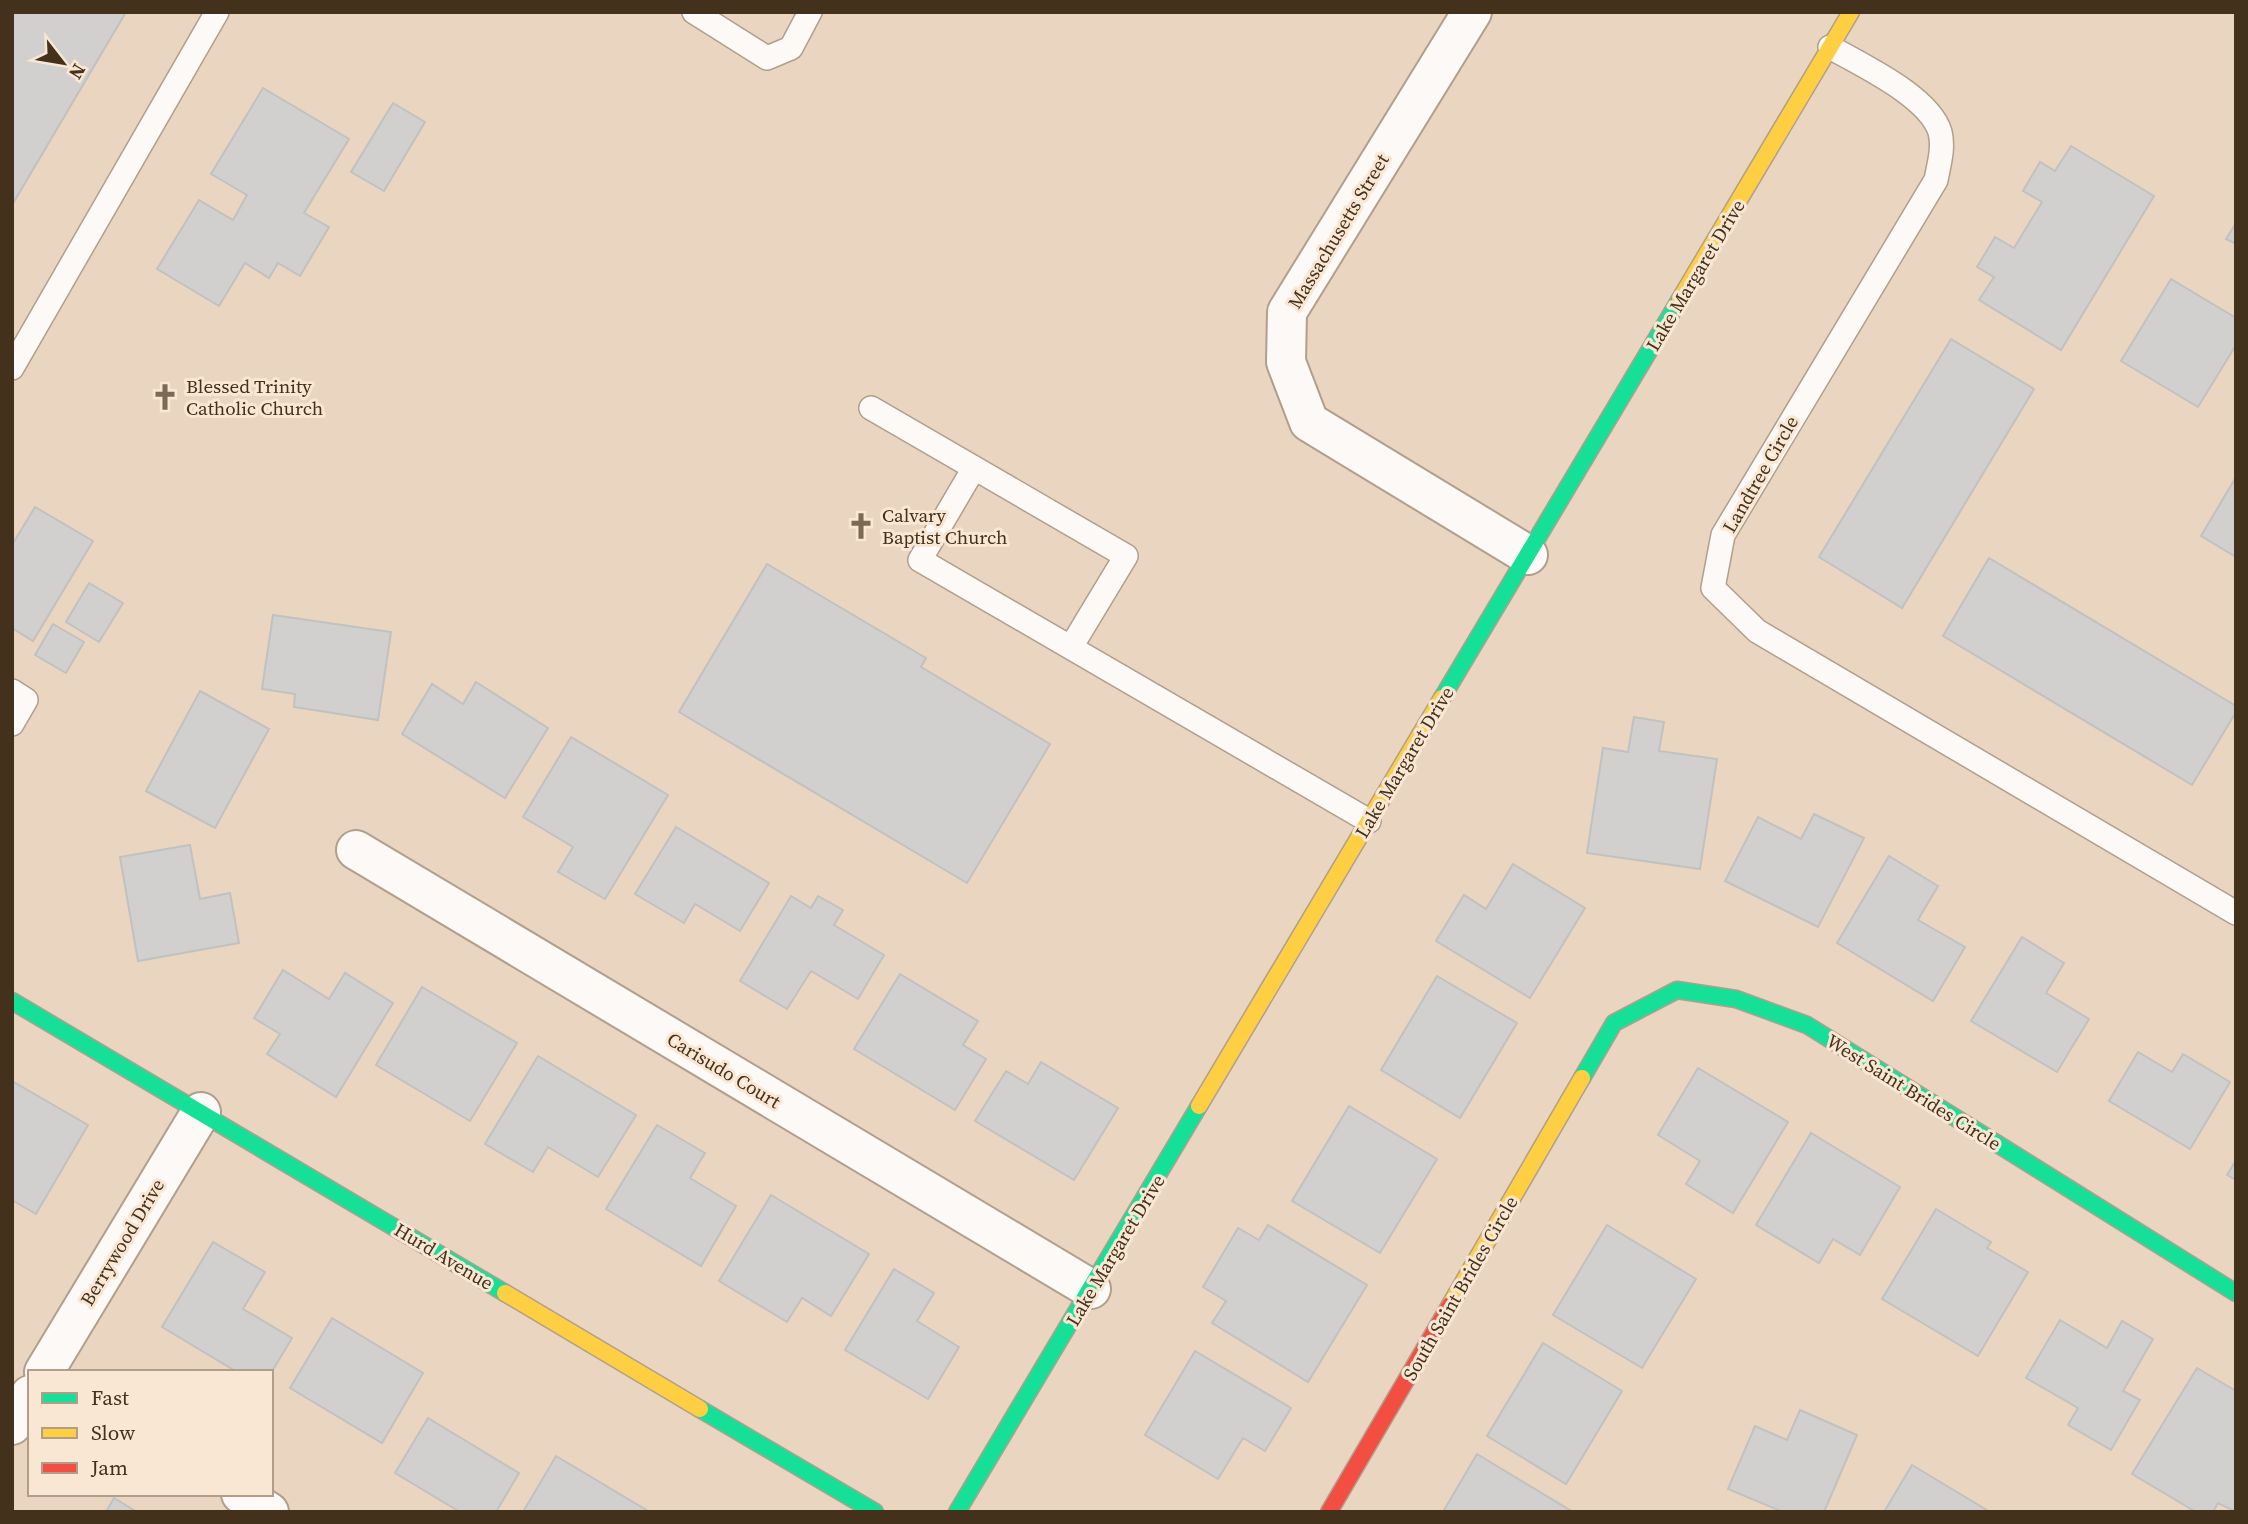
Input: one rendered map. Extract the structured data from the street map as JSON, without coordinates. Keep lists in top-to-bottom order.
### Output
{
  "streets": {
    "street": [
      "Massachusetts Street",
      "Lake Margaret Drive",
      "Carisudo Court",
      "West Saint Brides Circle",
      "Berrywood Drive",
      "Hurd Avenue",
      "South Saint Brides Circle"
    ],
    "lane": ["Landtree Circle"]
  },
  "crossings": [
    ["Massachusetts Street", "Lake Margaret Drive"],
    ["Lake Margaret Drive", "Landtree Circle"],
    ["Lake Margaret Drive", "Carisudo Court"],
    ["West Saint Brides Circle", "South Saint Brides Circle"],
    ["Berrywood Drive", "Hurd Avenue"]
  ],
  "places": {
    "church": ["Blessed Trinity Catholic Church", "Calvary Baptist Church"]
  },
  "legend": ["Fast", "Slow", "Jam"],
  "north": "bottom right"
}
